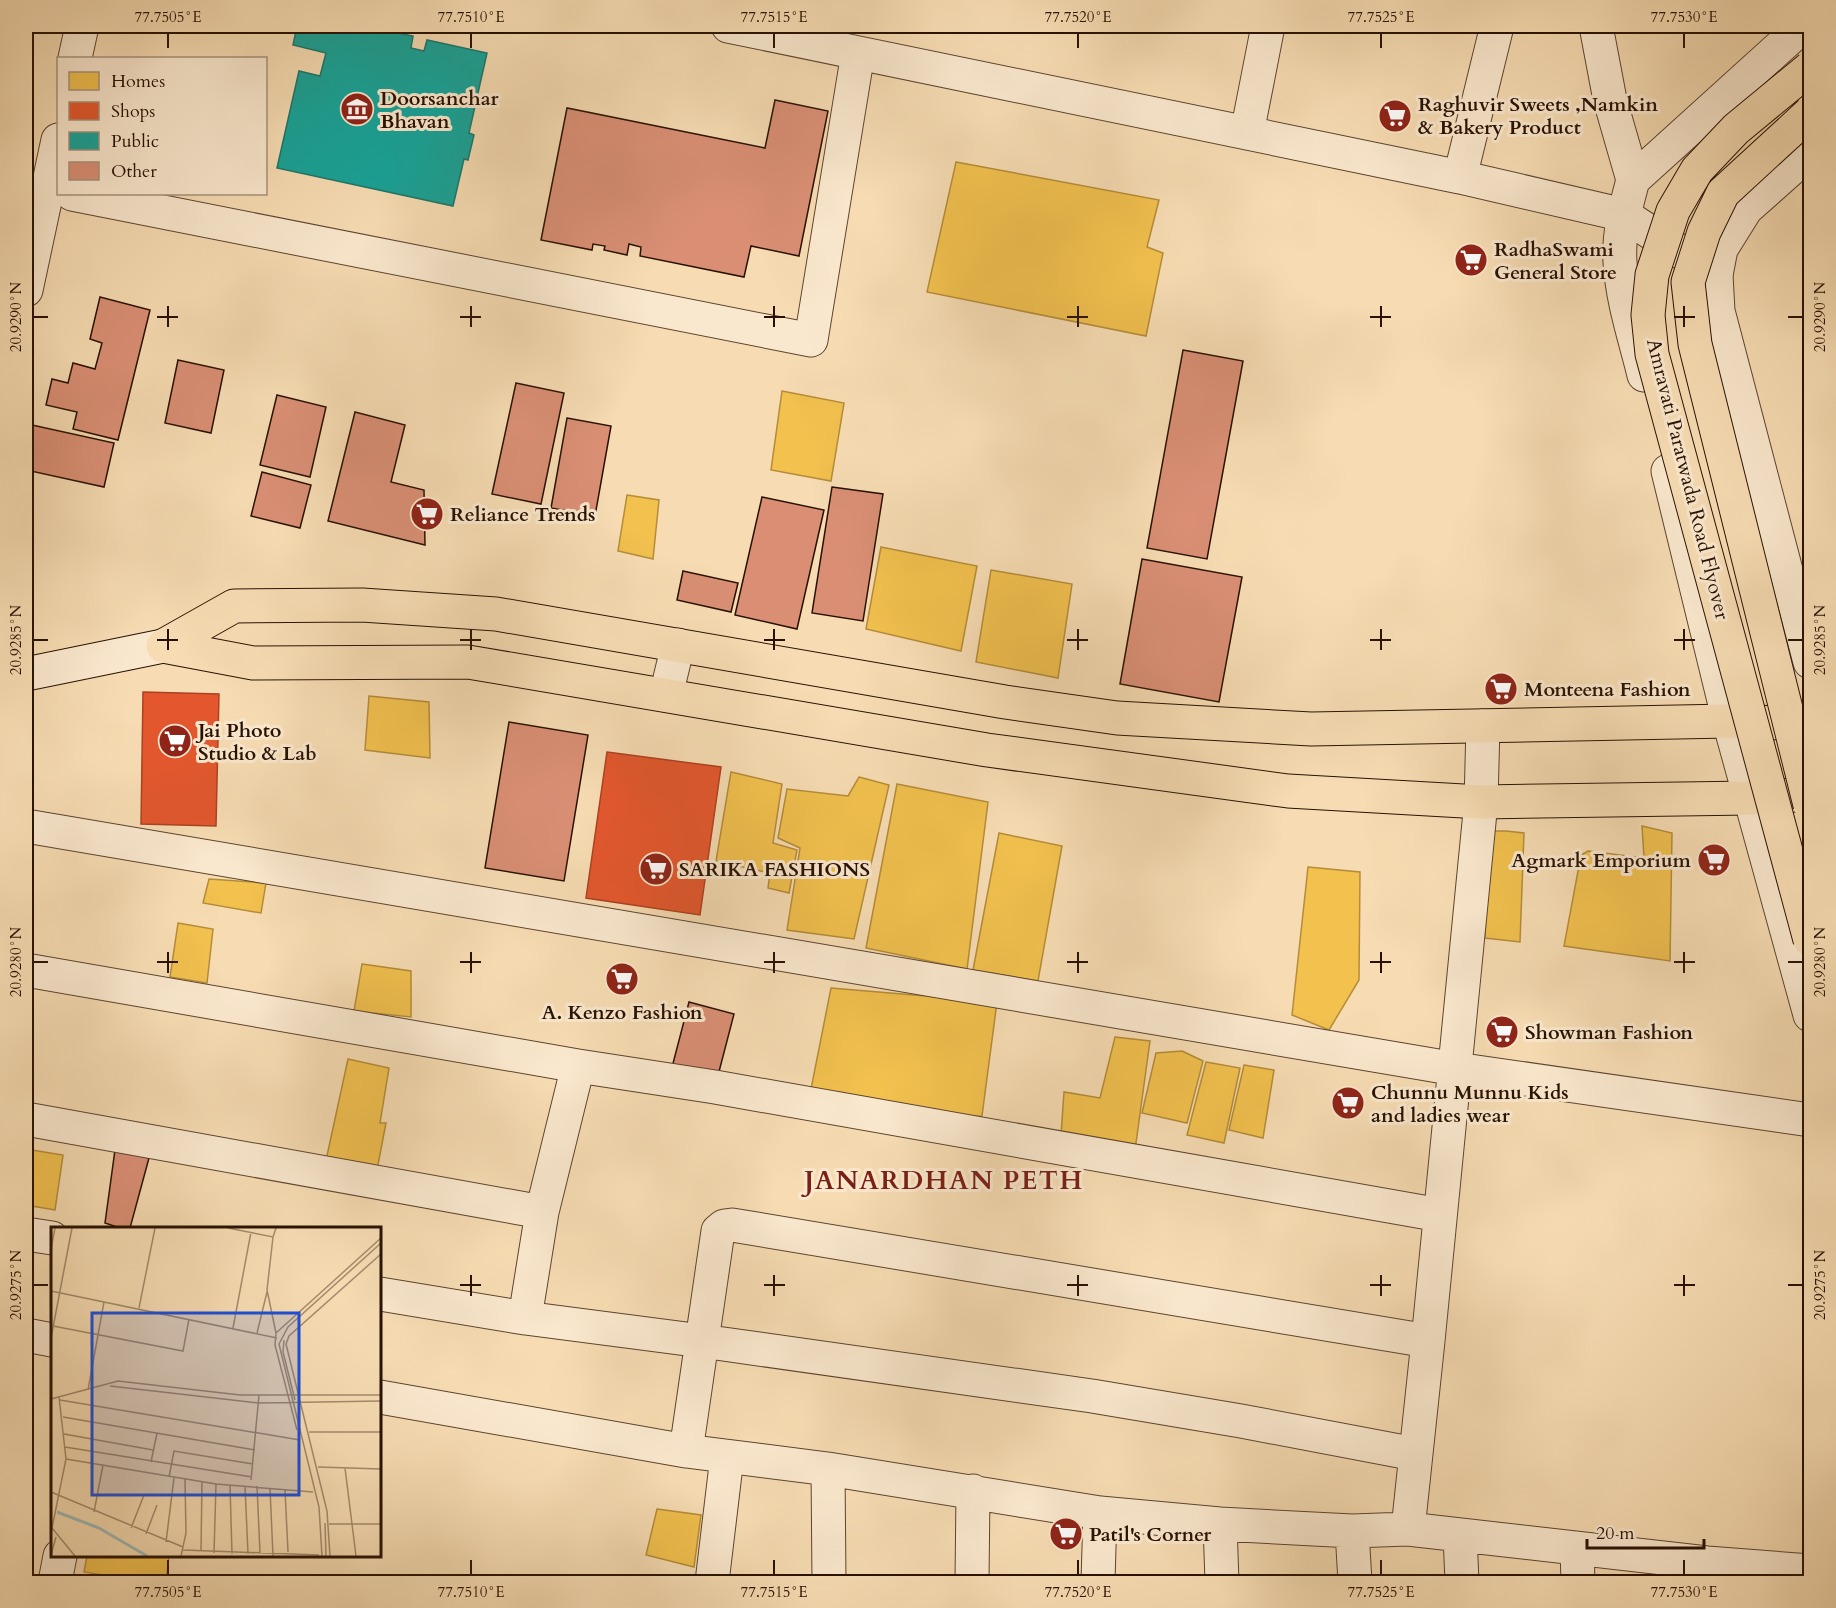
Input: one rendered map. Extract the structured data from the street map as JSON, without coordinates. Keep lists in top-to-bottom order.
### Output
{
  "streets": {
    "main road": ["Amravati Paratwada Road Flyover"]
  },
  "districts": ["JANARDHAN PETH"],
  "places": {
    "museum": ["Doorsanchar Bhavan"],
    "supermarket": [
      "Raghuvir Sweets ,Namkin & Bakery Product",
      "RadhaSwami General Store",
      "Reliance Trends",
      "Monteena Fashion",
      "Jai Photo Studio & Lab",
      "Agmark Emporium",
      "SARIKA FASHIONS",
      "A. Kenzo Fashion",
      "Showman Fashion",
      "Chunnu Munnu Kids and ladies wear",
      "Patil's Corner"
    ]
  },
  "legend": [
    "Homes",
    "Shops",
    "Public",
    "Other"
  ],
  "scale_bar": "20 m",
  "coordinates": [
    "77.7505°E",
    "77.7510°E",
    "77.7515°E",
    "77.7520°E",
    "77.7525°E",
    "77.7530°E",
    "20.9290°N",
    "20.9285°N",
    "20.9280°N",
    "20.9275°N"
  ]
}
